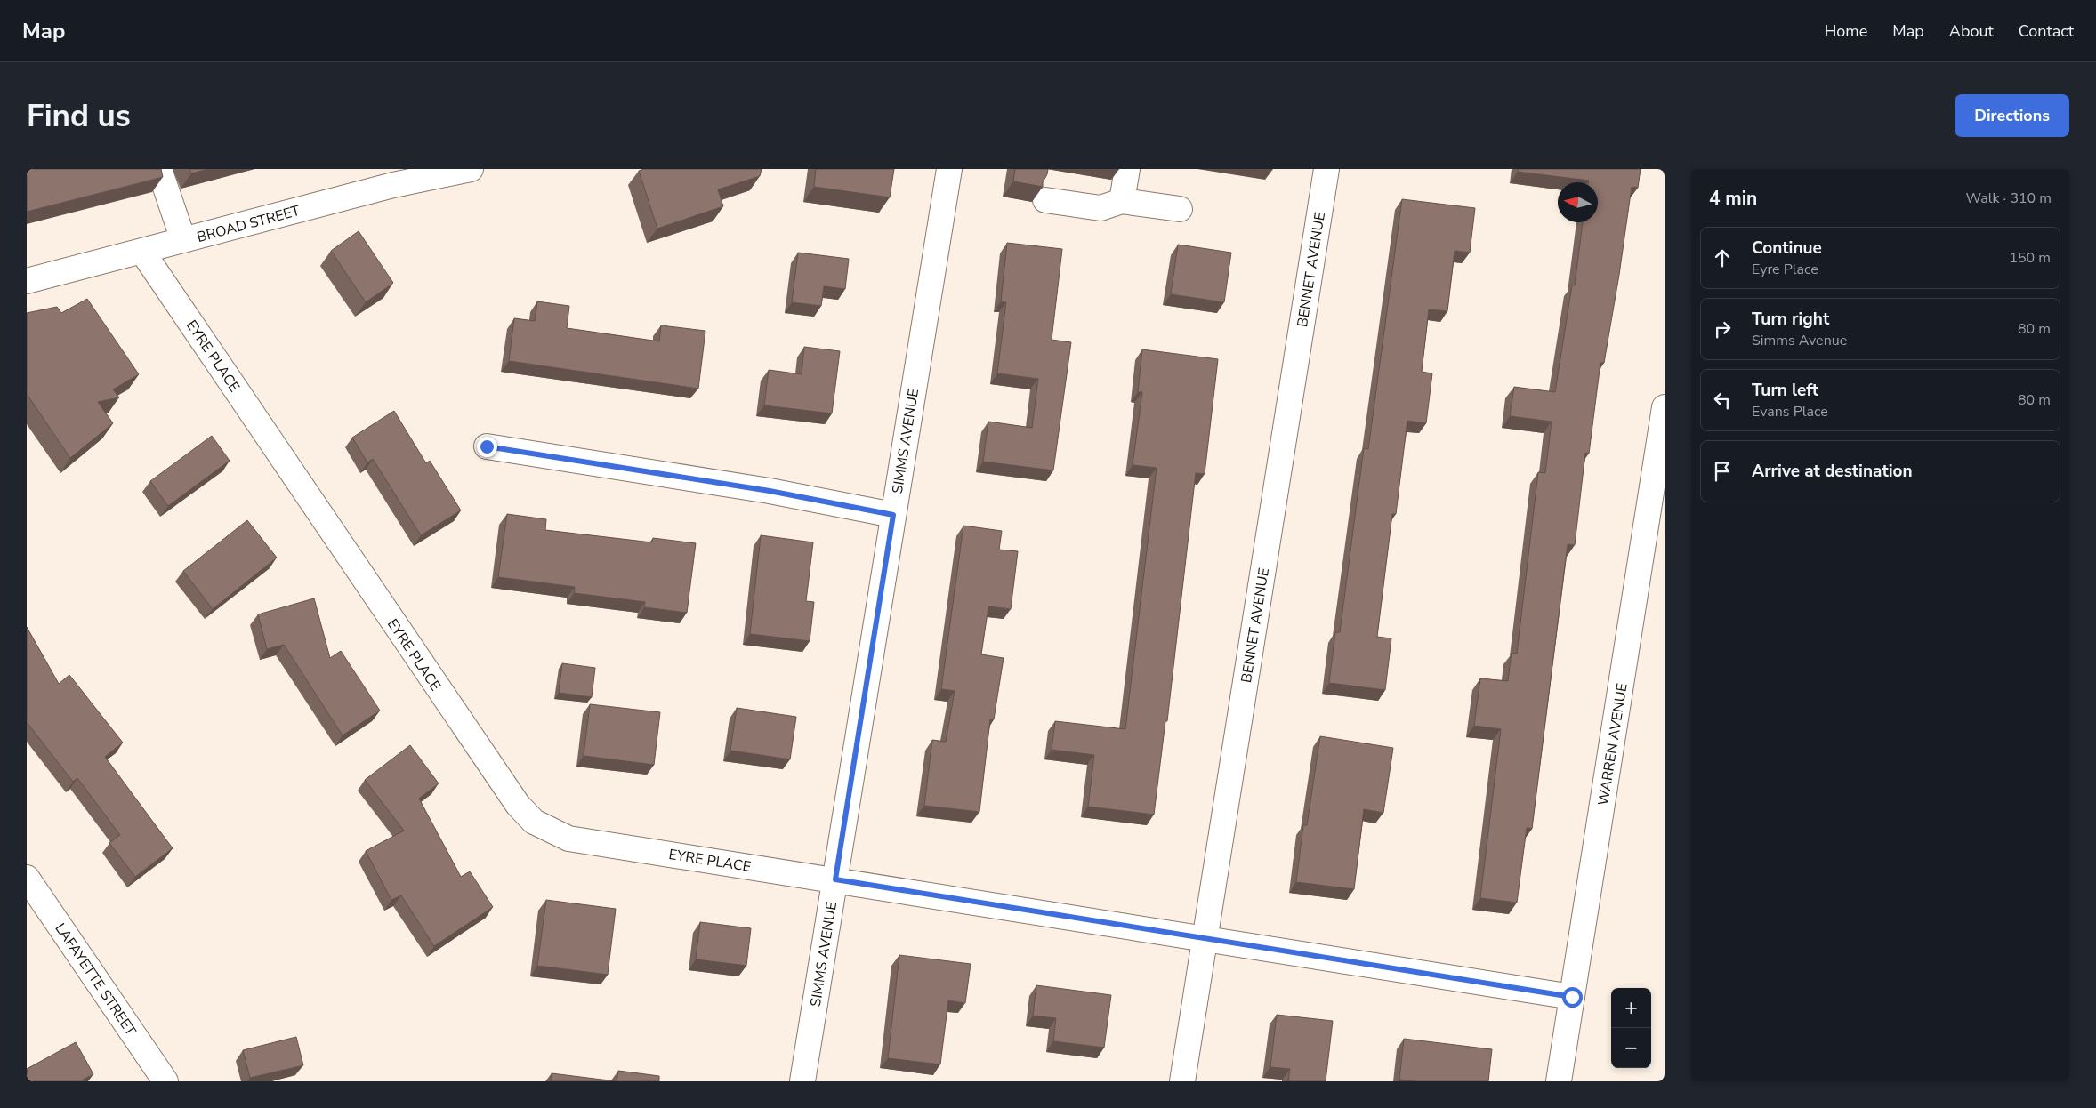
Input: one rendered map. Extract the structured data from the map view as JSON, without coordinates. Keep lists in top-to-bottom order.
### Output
{
  "streets": {
    "street": [
      "BROAD STREET",
      "BENNET AVENUE",
      "EYRE PLACE",
      "SIMMS AVENUE",
      "WARREN AVENUE",
      "LAFAYETTE STREET"
    ]
  },
  "crossings": [
    ["BROAD STREET", "EYRE PLACE"],
    ["BENNET AVENUE", "EYRE PLACE"],
    ["EYRE PLACE", "SIMMS AVENUE"],
    ["EYRE PLACE", "WARREN AVENUE"]
  ],
  "north": "left",
  "page": {
    "header": "Map",
    "nav": [
      "Home",
      "Map",
      "About",
      "Contact"
    ],
    "buttons": "Directions",
    "title": "Find us",
    "heading": ["4 min", "Walk · 310 m"],
    "list": [
      ["Continue", "Eyre Place", "150 m"],
      ["Turn right", "Simms Avenue", "80 m"],
      ["Turn left", "Evans Place", "80 m"],
      "Arrive at destination"
    ],
    "map_buttons": ["+", "−"]
  }
}
